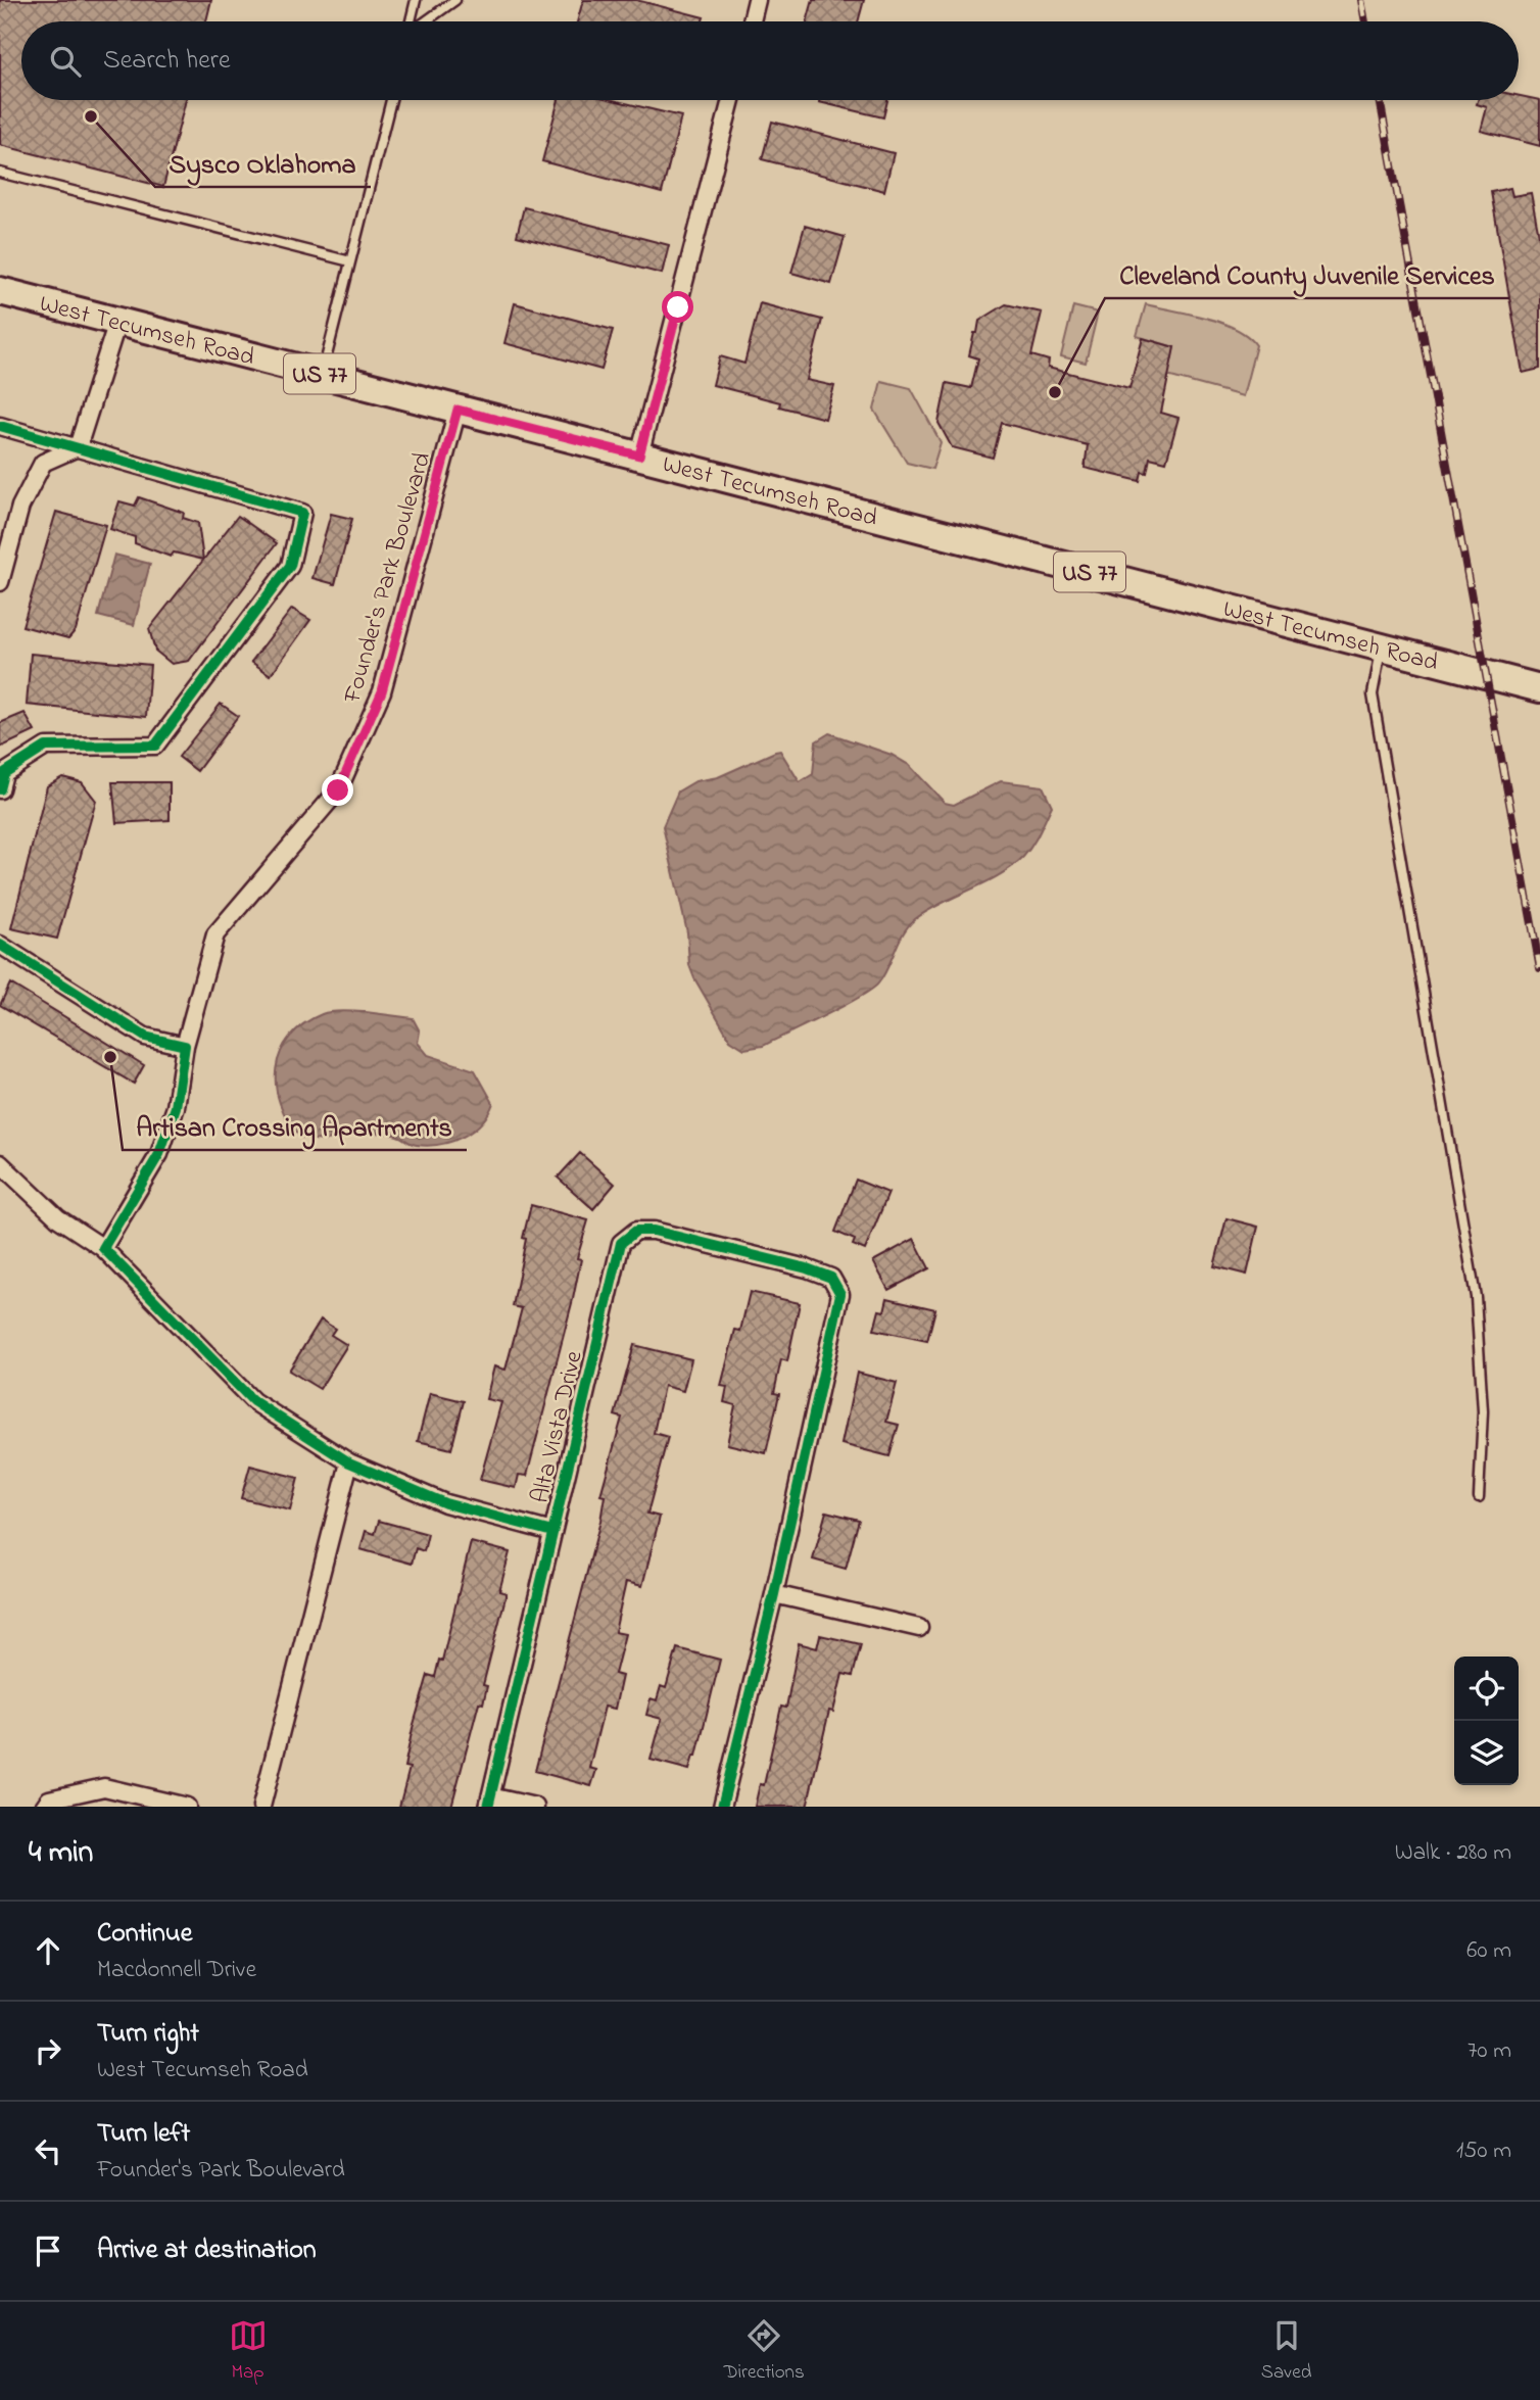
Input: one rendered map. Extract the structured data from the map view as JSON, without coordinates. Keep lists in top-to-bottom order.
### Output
{
  "streets": {
    "main road": ["West Tecumseh Road", "US 77"],
    "street": ["Founder's Park Boulevard", "Alta Vista Drive"]
  },
  "crossings": [
    ["West Tecumseh Road", "Founder's Park Boulevard"]
  ],
  "places": ["Sysco Oklahoma", "Cleveland County Juvenile Services", "Artisan Crossing Apartments"],
  "page": {
    "search": "Search here",
    "heading": ["4 min", "Walk · 280 m"],
    "list": [
      ["Continue", "Macdonnell Drive", "60 m"],
      ["Turn right", "West Tecumseh Road", "70 m"],
      ["Turn left", "Founder's Park Boulevard", "150 m"],
      "Arrive at destination"
    ],
    "nav": ["Map", "Directions", "Saved"]
  }
}
